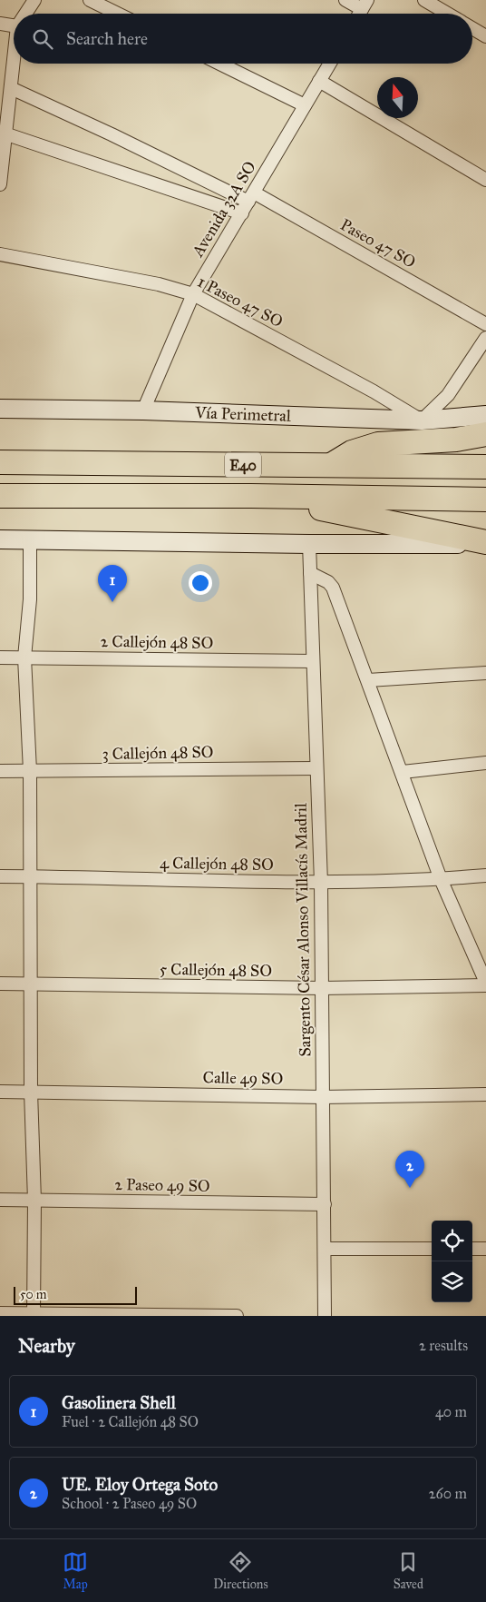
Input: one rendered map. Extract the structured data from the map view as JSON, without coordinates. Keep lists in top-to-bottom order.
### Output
{
  "streets": {
    "highway": ["E40"],
    "street": [
      "Avenida 32A SO",
      "Paseo 47 SO",
      "1 Paseo 47 SO",
      "Vía Perimetral",
      "2 Callejón 48 SO",
      "3 Callejón 48 SO",
      "4 Callejón 48 SO",
      "Sargento César Alonso Villacís Madril",
      "5 Callejón 48 SO",
      "Calle 49 SO",
      "2 Paseo 49 SO"
    ]
  },
  "crossings": [
    ["Avenida 32A SO", "Paseo 47 SO"],
    ["Avenida 32A SO", "1 Paseo 47 SO"],
    ["Avenida 32A SO", "Vía Perimetral"],
    ["1 Paseo 47 SO", "Vía Perimetral"],
    ["2 Callejón 48 SO", "Sargento César Alonso Villacís Madril"],
    ["3 Callejón 48 SO", "Sargento César Alonso Villacís Madril"],
    ["4 Callejón 48 SO", "Sargento César Alonso Villacís Madril"],
    ["Sargento César Alonso Villacís Madril", "5 Callejón 48 SO"],
    ["Sargento César Alonso Villacís Madril", "Calle 49 SO"],
    ["Sargento César Alonso Villacís Madril", "2 Paseo 49 SO"]
  ],
  "scale_bar": "50 m",
  "north": "top",
  "page": {
    "search": "Search here",
    "pins": ["1", "2"],
    "scale": "50 m",
    "heading": ["Nearby", "2 results"],
    "list": [
      {
        "mark": "1",
        "name": "Gasolinera Shell",
        "note": "Fuel · 2 Callejón 48 SO",
        "value": "40 m"
      },
      {
        "mark": "2",
        "name": "UE. Eloy Ortega Soto",
        "note": "School · 2 Paseo 49 SO",
        "value": "260 m"
      }
    ],
    "nav": ["Map", "Directions", "Saved"]
  }
}
